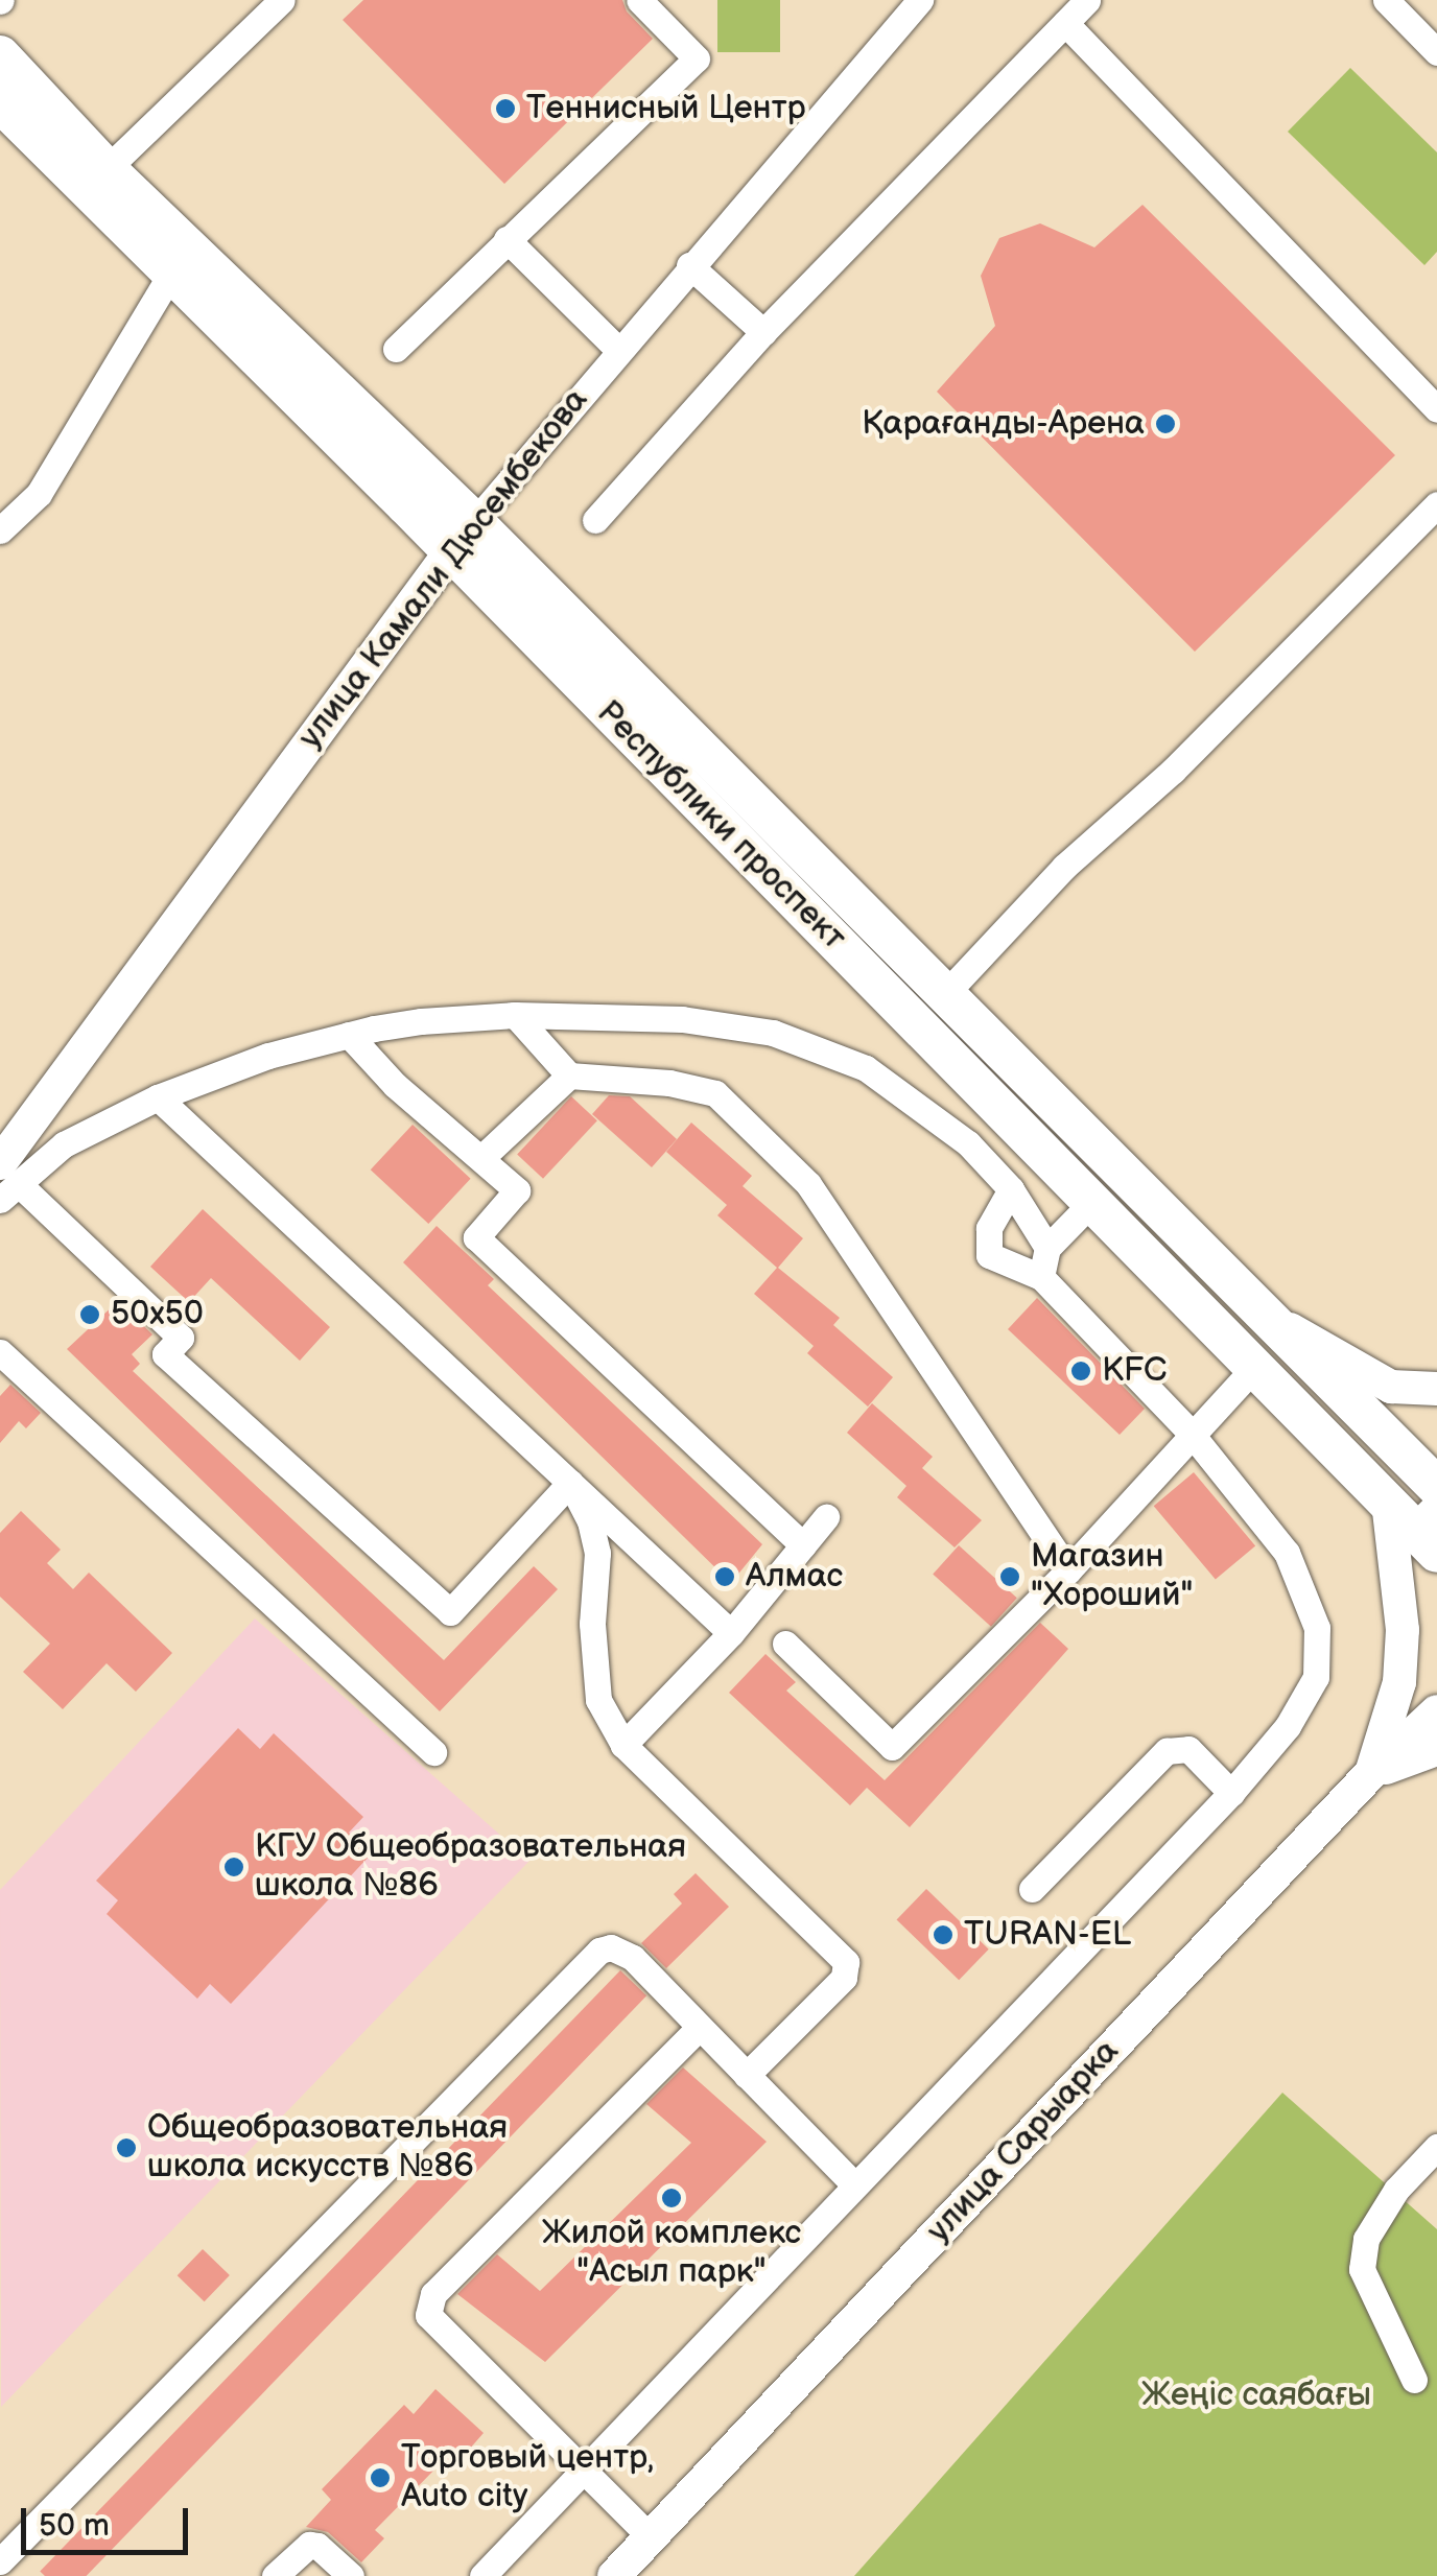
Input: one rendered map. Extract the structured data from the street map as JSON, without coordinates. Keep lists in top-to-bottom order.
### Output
{
  "streets": {
    "highway": ["Республики проспект"],
    "main road": ["улица Камали Дюсембекова", "улица Сарыарка"]
  },
  "crossings": [
    ["улица Камали Дюсембекова", "Республики проспект"]
  ],
  "parks": ["Жеңіс саябағы"],
  "places": [
    "Теннисный Центр",
    "Қарағанды-Арена",
    "50х50",
    "KFC",
    "Алмас",
    "Магазин \"Хороший\"",
    "КГУ Общеобразовательная школа №86",
    "TURAN-EL",
    "Общеобразовательная школа искусств №86",
    "Жилой комплекс \"Асыл парк\"",
    "Торговый центр, Auto city"
  ],
  "scale_bar": "50 m"
}
